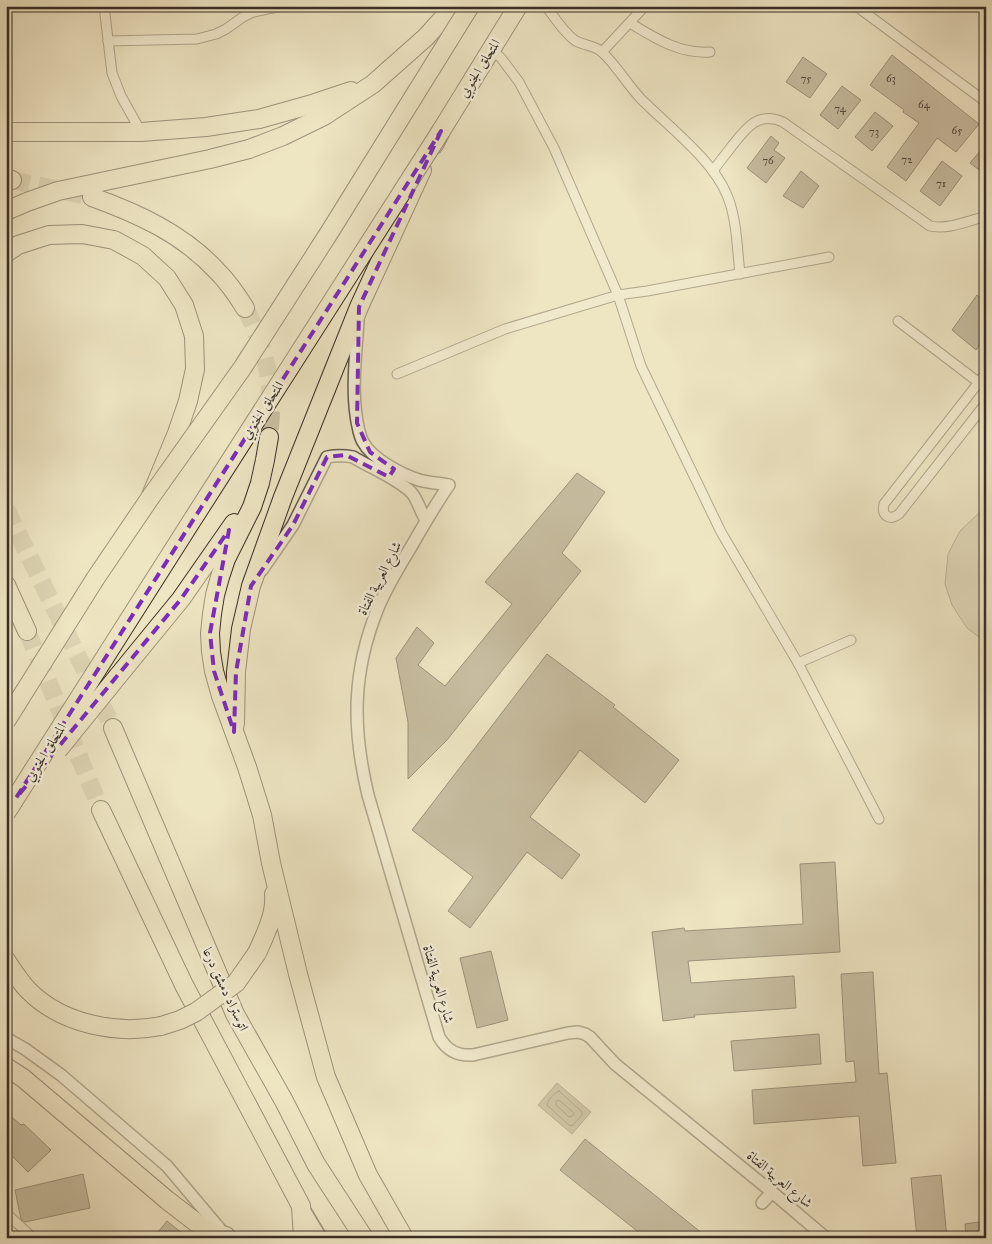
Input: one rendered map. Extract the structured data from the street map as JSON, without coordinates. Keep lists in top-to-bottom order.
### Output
{
  "streets": {
    "highway": ["المتحلق الجنوبي", "اتوستراد دمشق درعا"],
    "street": ["شارع العربية الفتاة"]
  },
  "house_numbers": [
    "75",
    "63",
    "64",
    "74",
    "65",
    "73",
    "72",
    "76",
    "71"
  ]
}
